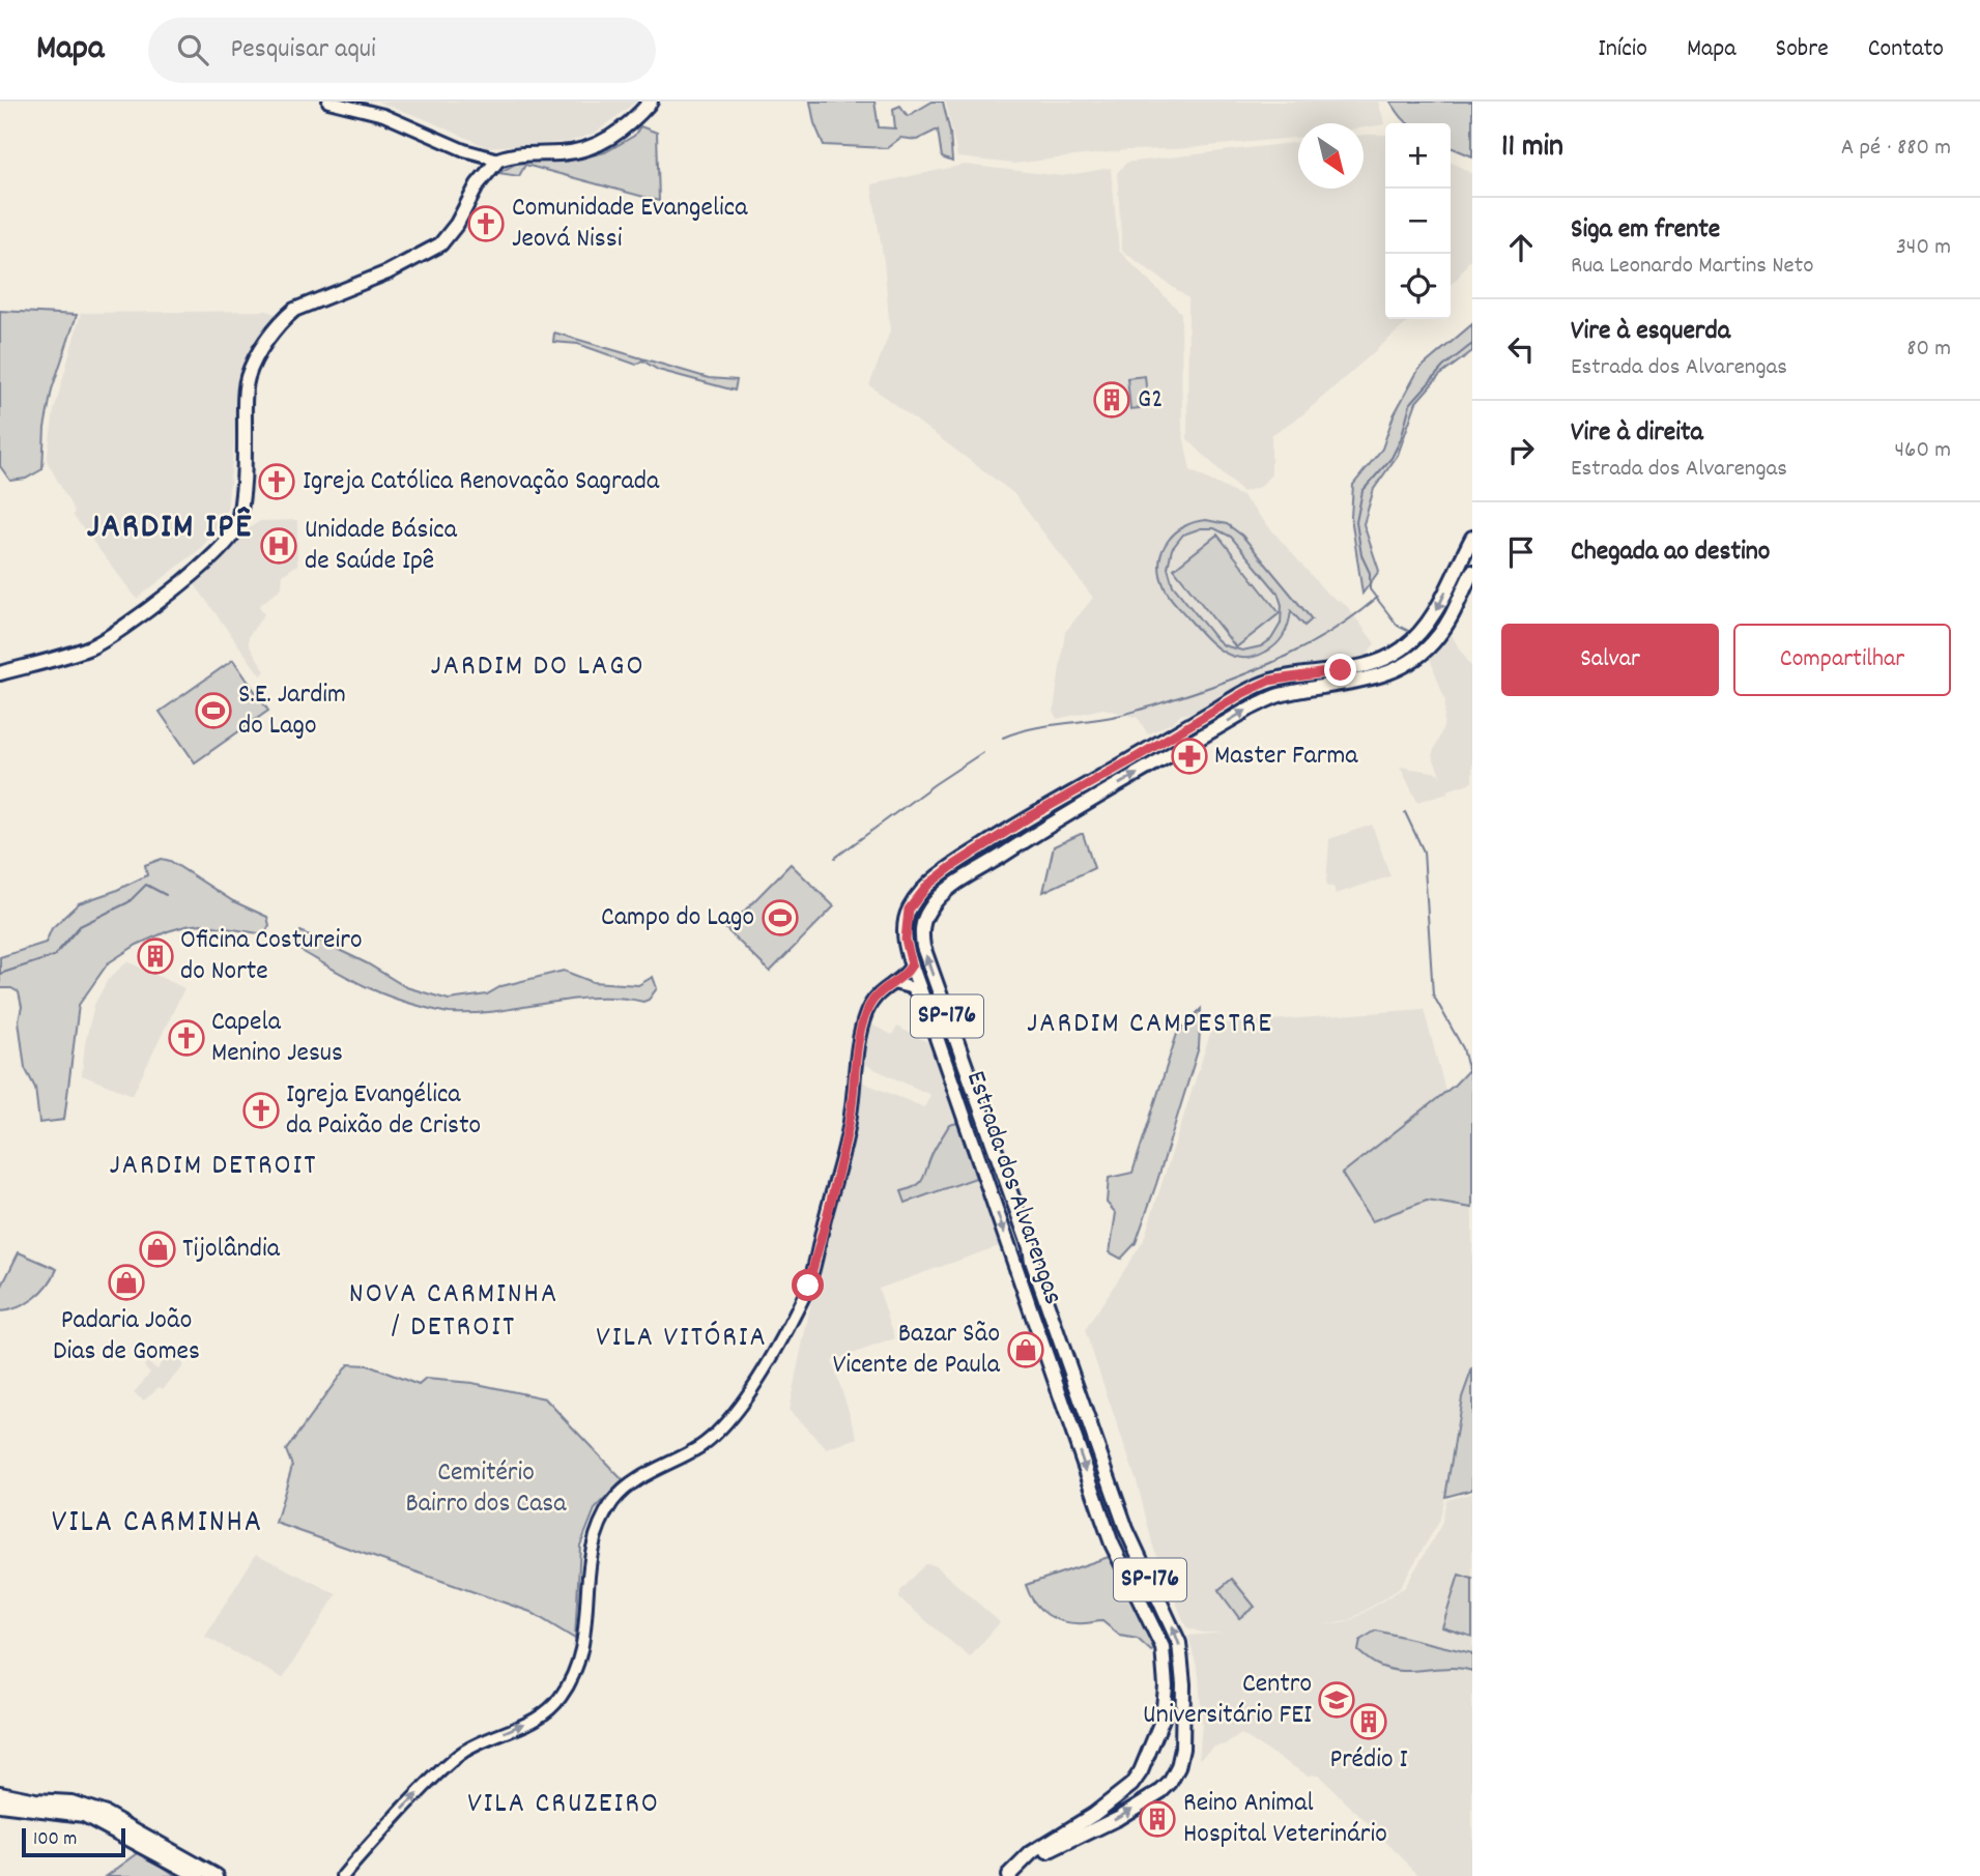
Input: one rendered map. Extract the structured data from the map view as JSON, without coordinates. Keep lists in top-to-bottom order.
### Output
{
  "streets": {
    "main road": ["SP-176", "Estrada dos Alvarengas"]
  },
  "districts": [
    "JARDIM IPÊ",
    "JARDIM DO LAGO",
    "JARDIM CAMPESTRE",
    "JARDIM DETROIT",
    "NOVA CARMINHA / DETROIT",
    "VILA VITÓRIA",
    "VILA CARMINHA",
    "VILA CRUZEIRO"
  ],
  "parks": ["Cemitério Bairro dos Casa"],
  "places": {
    "church": [
      "Comunidade Evangelica Jeová Nissi",
      "Igreja Católica Renovação Sagrada",
      "Capela Menino Jesus",
      "Igreja Evangélica da Paixão de Cristo"
    ],
    "building": [
      "G2",
      "Oficina Costureiro do Norte",
      "Prédio I",
      "Reino Animal Hospital Veterinário"
    ],
    "hospital": ["Unidade Básica de Saúde Ipê"],
    "sports": ["S.E. Jardim do Lago", "Campo do Lago"],
    "pharmacy": ["Master Farma"],
    "shop": ["Tijolândia", "Padaria João Dias de Gomes", "Bazar São Vicente de Paula"],
    "school or university": ["Centro Universitário FEI"]
  },
  "scale_bar": "100 m",
  "north": "bottom right",
  "page": {
    "header": "Mapa",
    "search": "Pesquisar aqui",
    "nav": [
      "Início",
      "Mapa",
      "Sobre",
      "Contato"
    ],
    "heading": ["11 min", "A pé · 880 m"],
    "map_buttons": ["+", "−"],
    "list": [
      ["Siga em frente", "Rua Leonardo Martins Neto", "340 m"],
      ["Vire à esquerda", "Estrada dos Alvarengas", "80 m"],
      ["Vire à direita", "Estrada dos Alvarengas", "460 m"],
      "Chegada ao destino"
    ],
    "buttons": ["Salvar", "Compartilhar"],
    "scale": "100 m"
  }
}
